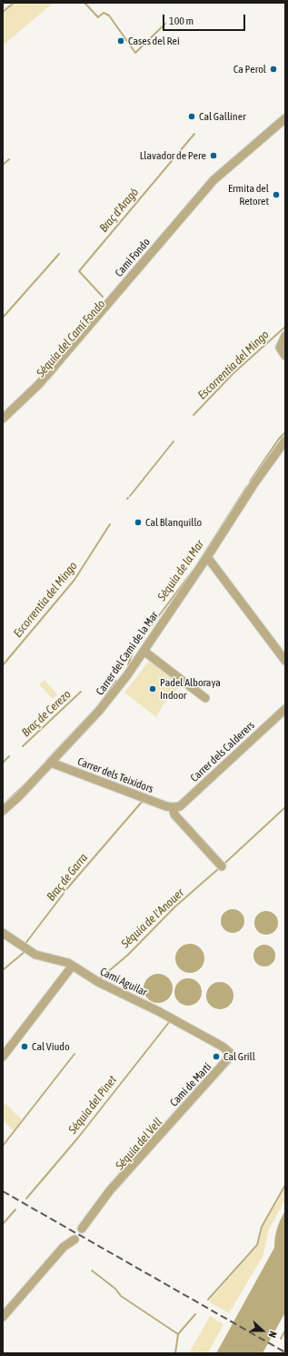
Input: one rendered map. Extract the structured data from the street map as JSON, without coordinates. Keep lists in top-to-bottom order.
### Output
{
  "streets": {
    "street": [
      "Camí Fondo",
      "Carrer del Camí de la Mar",
      "Carrer dels Calderers",
      "Carrer dels Teixidors",
      "Camí Aguilar",
      "Camí de Martí"
    ]
  },
  "crossings": [
    ["Carrer del Camí de la Mar", "Carrer dels Teixidors"],
    ["Carrer dels Calderers", "Carrer dels Teixidors"],
    ["Camí Aguilar", "Camí de Martí"]
  ],
  "water": [
    "Braç d'Aragó",
    "Séquia del Camí Fondo",
    "Escorrentia del Mingo",
    "Séquia de la Mar",
    "Braç de Cerezo",
    "Braç de Garra",
    "Séquia de l'Anouer",
    "Séquia del Pinet",
    "Séquia del Vell"
  ],
  "places": [
    "Cases del Rei",
    "Ca Perol",
    "Cal Galliner",
    "Llavador de Pere",
    "Ermita del Retoret",
    "Cal Blanquillo",
    "Padel Alboraya Indoor",
    "Cal Viudo",
    "Cal Grill"
  ],
  "scale_bar": "100 m",
  "north": "right"
}
